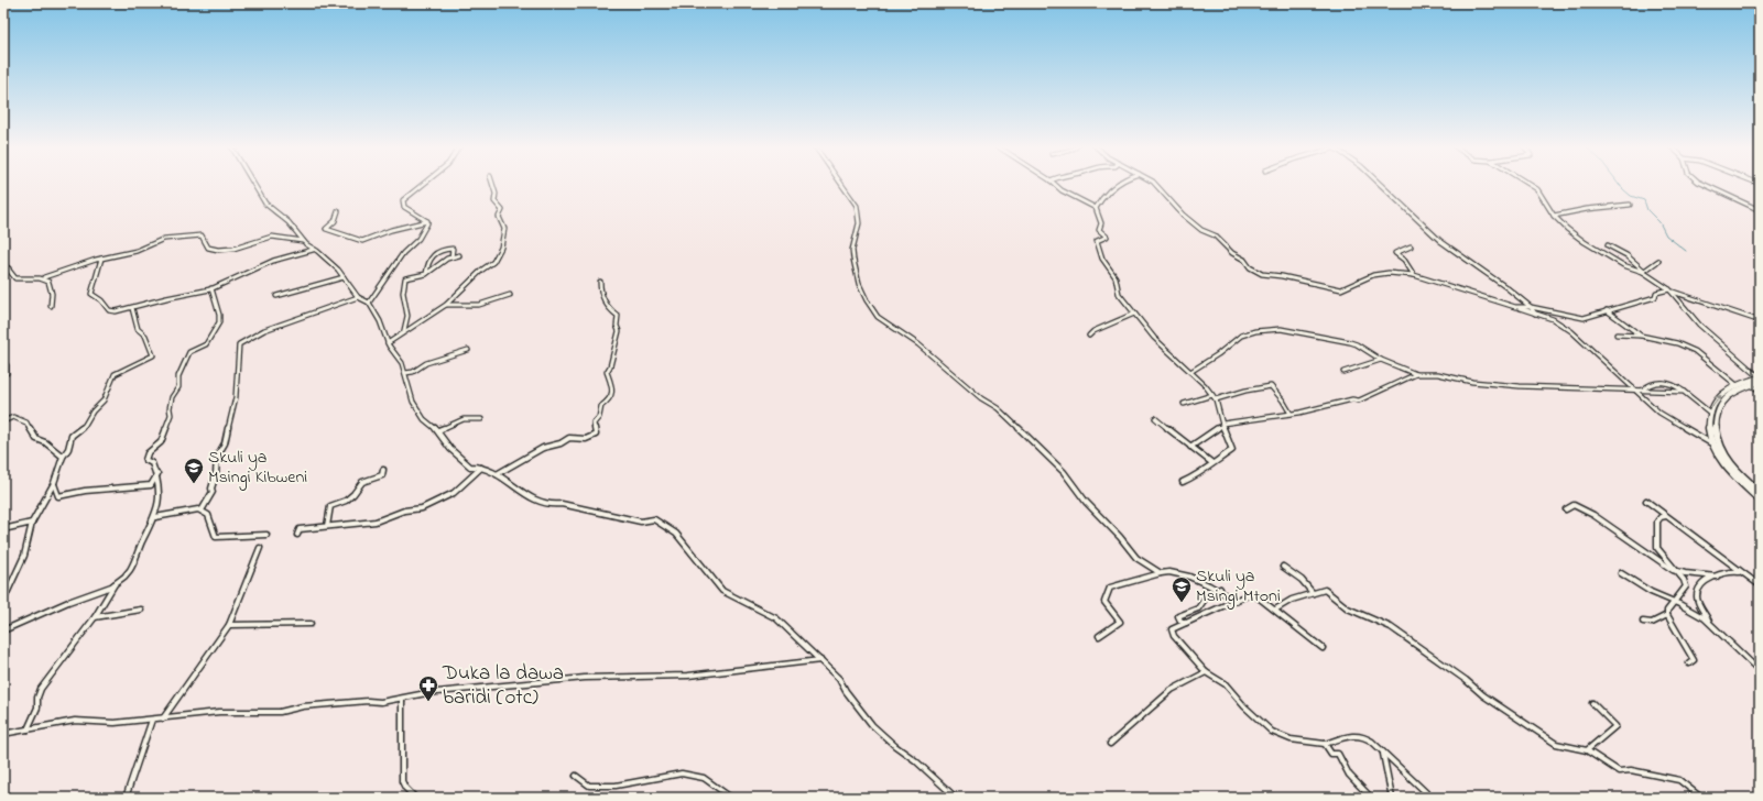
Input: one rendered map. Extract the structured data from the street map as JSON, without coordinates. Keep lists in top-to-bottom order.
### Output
{
  "places": {
    "school or university": ["Skuli ya Msingi Kibweni", "Skuli ya Msingi Mtoni"],
    "pharmacy": ["Duka la dawa baridi (otc)"]
  }
}
